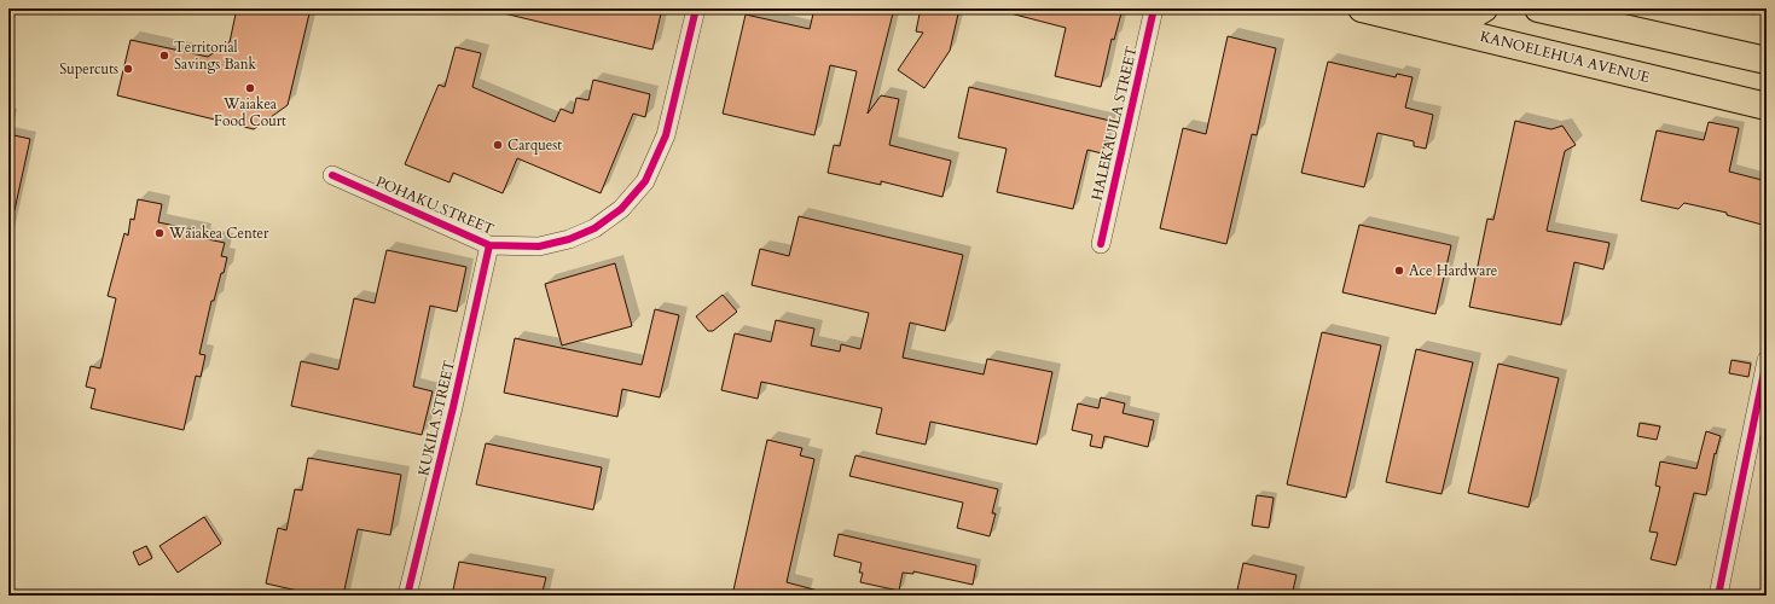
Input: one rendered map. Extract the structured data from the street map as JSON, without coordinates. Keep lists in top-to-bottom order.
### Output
{
  "streets": {
    "highway": ["KANOELEHUA AVENUE"],
    "street": ["HALEKAUILA STREET", "POHAKU STREET", "KUKILA STREET"]
  },
  "crossings": [
    ["POHAKU STREET", "KUKILA STREET"]
  ],
  "places": [
    "Territorial Savings Bank",
    "Supercuts",
    "Waiakea Food Court",
    "Carquest",
    "Waiakea Center",
    "Ace Hardware"
  ]
}
